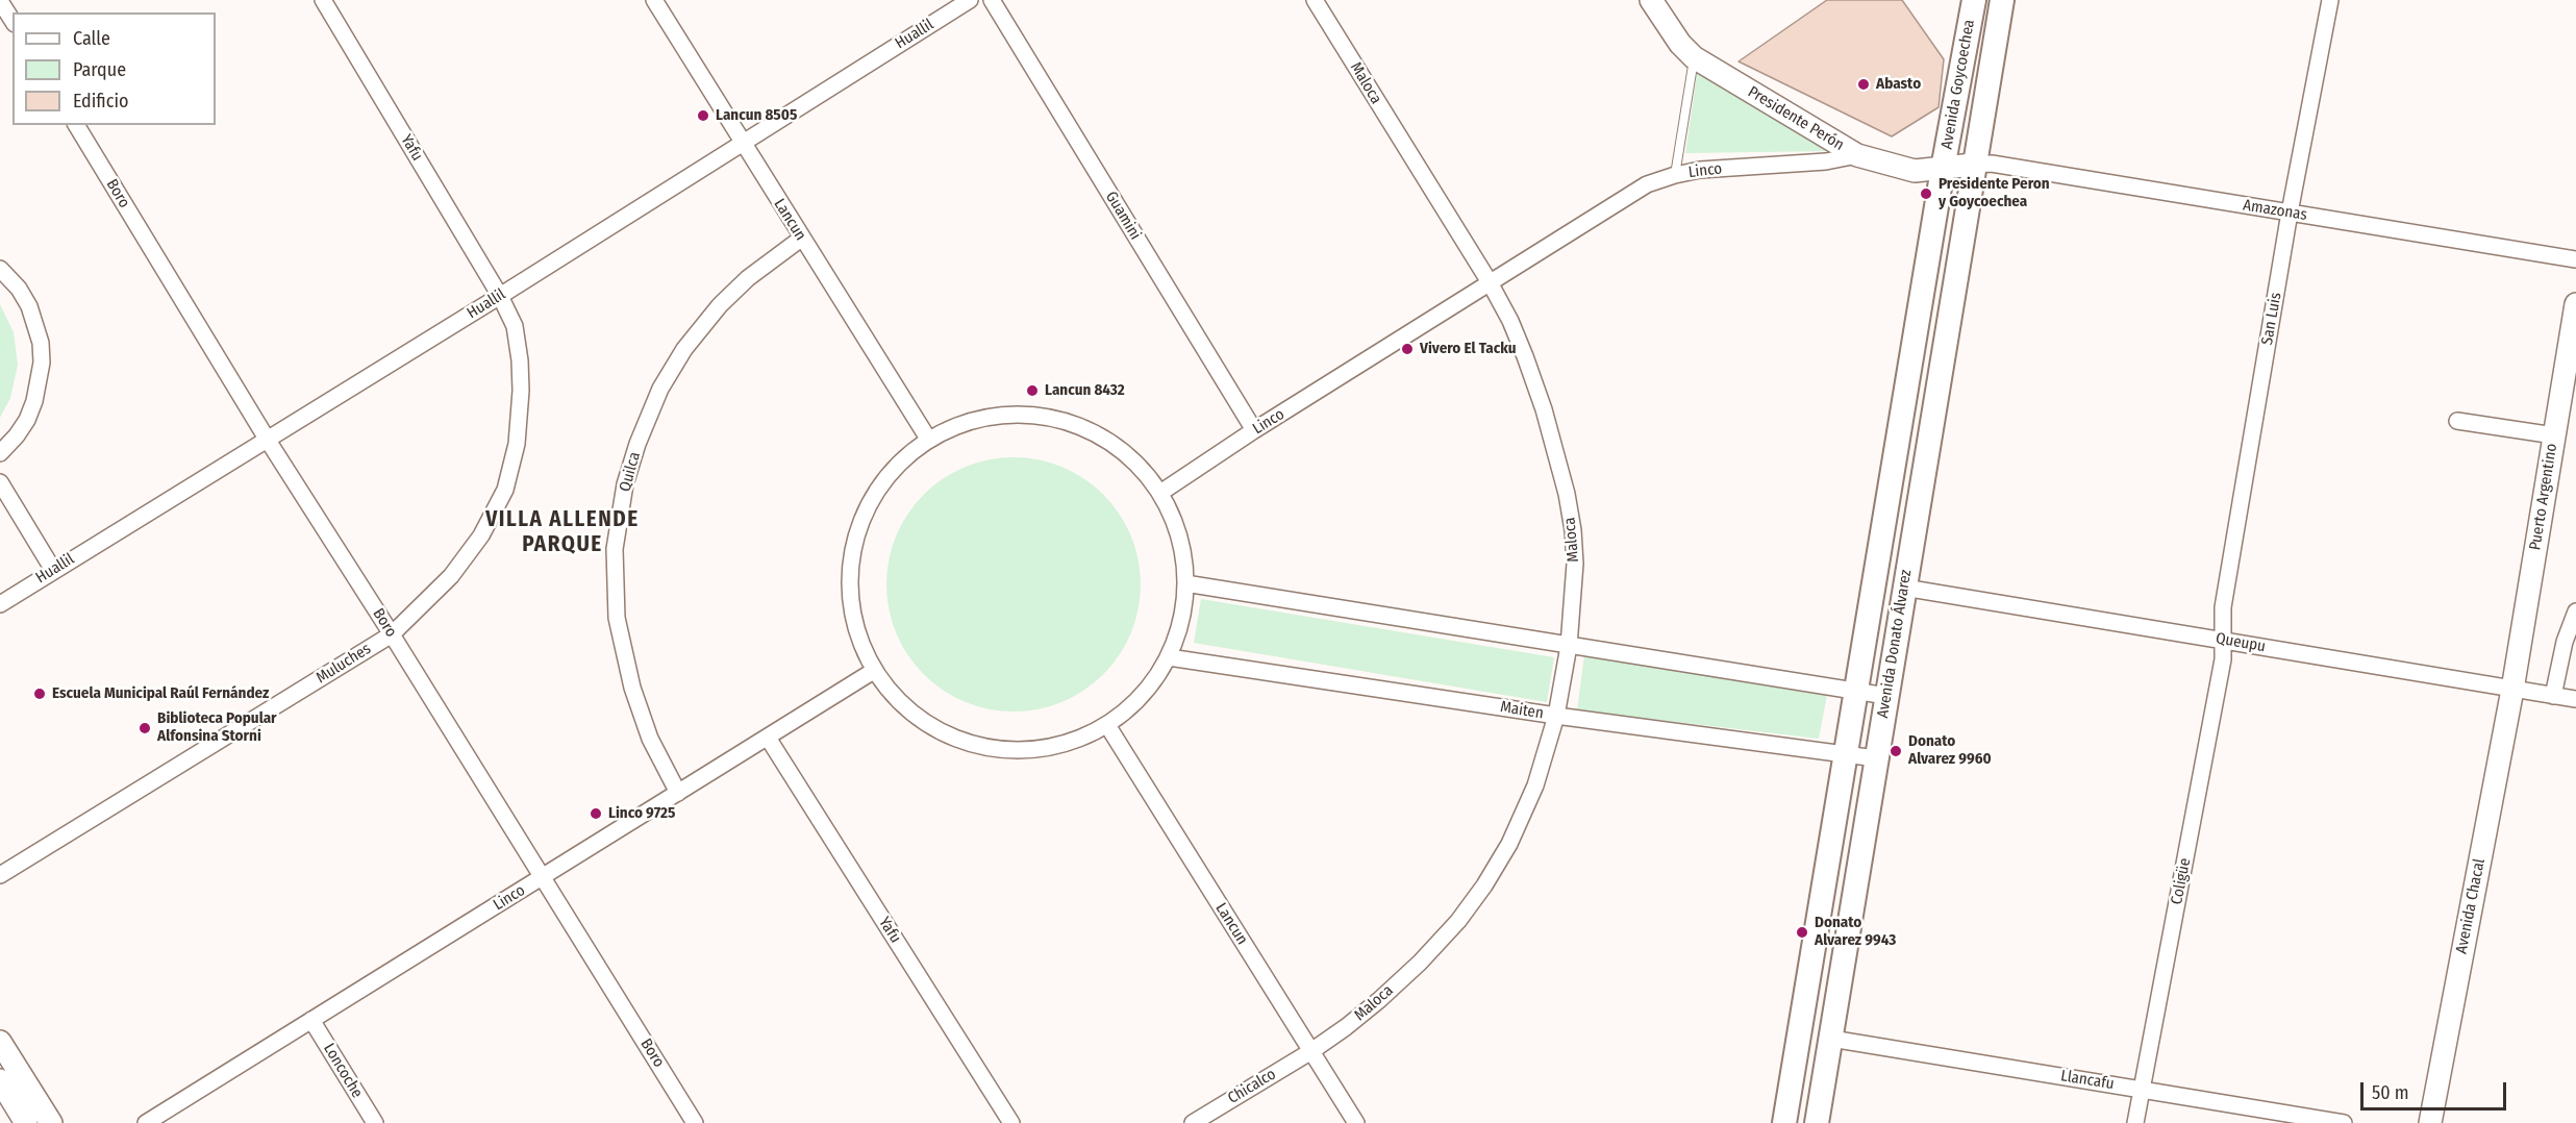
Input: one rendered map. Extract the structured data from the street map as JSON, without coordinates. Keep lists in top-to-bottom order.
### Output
{
  "streets": {
    "main road": [
      "Avenida Goycoechea",
      "Presidente Perón",
      "Puerto Argentino",
      "Avenida Donato Álvarez",
      "Avenida Chacal"
    ],
    "street": [
      "Huallil",
      "Maloca",
      "Yafu",
      "Linco",
      "Boro",
      "Amazonas",
      "Guamini",
      "Lancun",
      "San Luis",
      "Quilca",
      "Queupu",
      "Muluches",
      "Maiten",
      "Coligüe",
      "Loncoche",
      "Llancafu",
      "Chicalco"
    ]
  },
  "crossings": [
    ["Huallil", "Yafu"],
    ["Huallil", "Boro"],
    ["Huallil", "Lancun"],
    ["Huallil", "Muluches"],
    ["Maloca", "Linco"],
    ["Maloca", "Lancun"],
    ["Maloca", "Maiten"],
    ["Maloca", "Chicalco"],
    ["Avenida Goycoechea", "Presidente Perón"],
    ["Avenida Goycoechea", "Amazonas"],
    ["Avenida Goycoechea", "Avenida Donato Álvarez"],
    ["Presidente Perón", "Linco"],
    ["Presidente Perón", "Amazonas"],
    ["Presidente Perón", "Avenida Donato Álvarez"],
    ["Yafu", "Linco"],
    ["Yafu", "Muluches"],
    ["Linco", "Boro"],
    ["Linco", "Guamini"],
    ["Linco", "Quilca"],
    ["Linco", "Loncoche"],
    ["Boro", "Muluches"],
    ["Amazonas", "San Luis"],
    ["Amazonas", "Avenida Donato Álvarez"],
    ["Lancun", "Quilca"],
    ["Lancun", "Chicalco"],
    ["San Luis", "Queupu"],
    ["San Luis", "Coligüe"],
    ["Puerto Argentino", "Queupu"],
    ["Puerto Argentino", "Avenida Chacal"],
    ["Queupu", "Avenida Donato Álvarez"],
    ["Queupu", "Coligüe"],
    ["Queupu", "Avenida Chacal"],
    ["Avenida Donato Álvarez", "Maiten"],
    ["Avenida Donato Álvarez", "Llancafu"],
    ["Coligüe", "Llancafu"]
  ],
  "districts": ["VILLA ALLENDE PARQUE"],
  "places": [
    "Abasto",
    "Lancun 8505",
    "Presidente Peron y Goycoechea",
    "Vivero El Tacku",
    "Lancun 8432",
    "Escuela Municipal Raúl Fernández",
    "Biblioteca Popular Alfonsina Storni",
    "Donato Alvarez 9960",
    "Linco 9725",
    "Donato Alvarez 9943"
  ],
  "legend": ["Calle", "Parque", "Edificio"],
  "scale_bar": "50 m"
}
